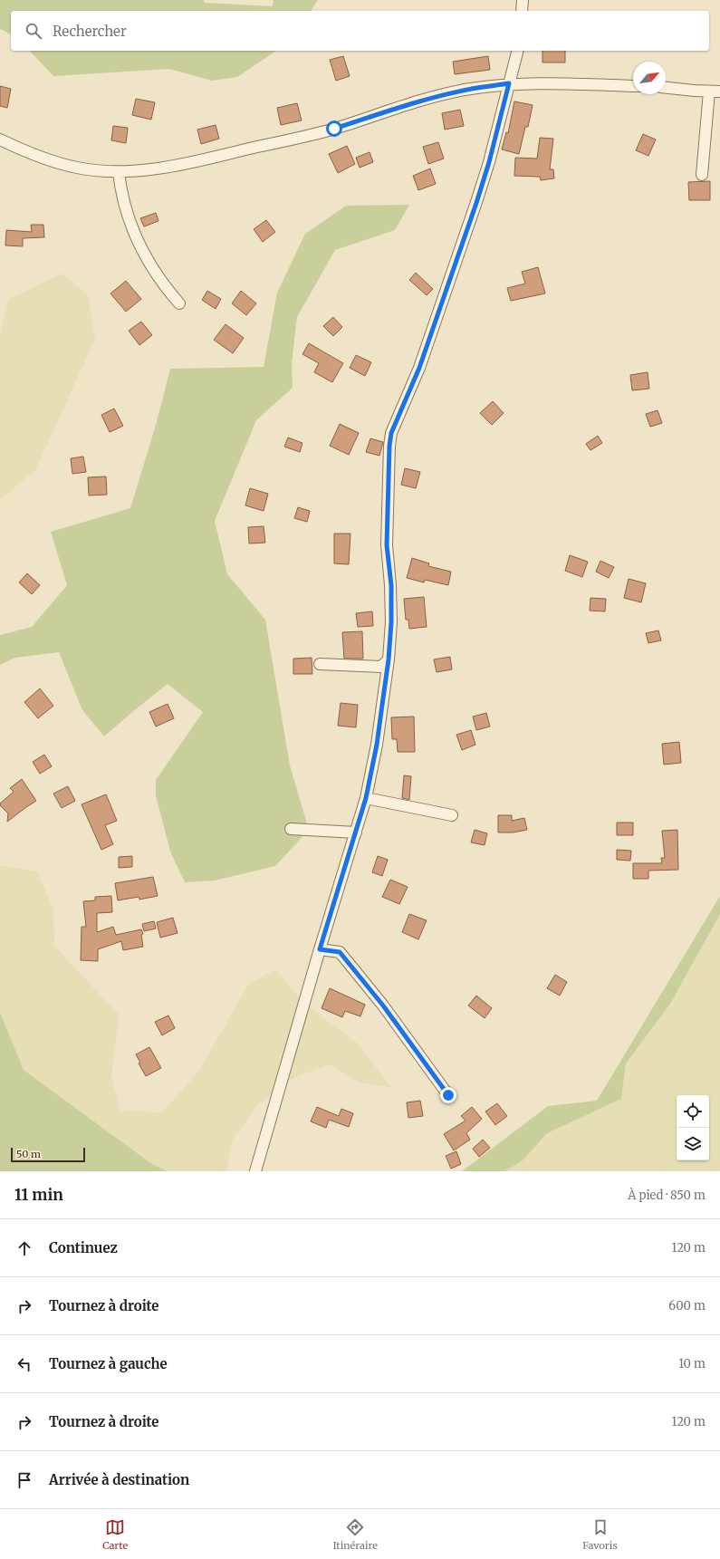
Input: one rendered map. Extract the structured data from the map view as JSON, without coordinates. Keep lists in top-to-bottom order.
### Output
{
  "scale_bar": "50 m",
  "north": "top right",
  "page": {
    "search": "Rechercher",
    "scale": "50 m",
    "heading": ["11 min", "À pied · 850 m"],
    "list": [
      ["Continuez", "120 m"],
      ["Tournez à droite", "600 m"],
      ["Tournez à gauche", "10 m"],
      ["Tournez à droite", "120 m"],
      "Arrivée à destination"
    ],
    "nav": ["Carte", "Itinéraire", "Favoris"]
  }
}
